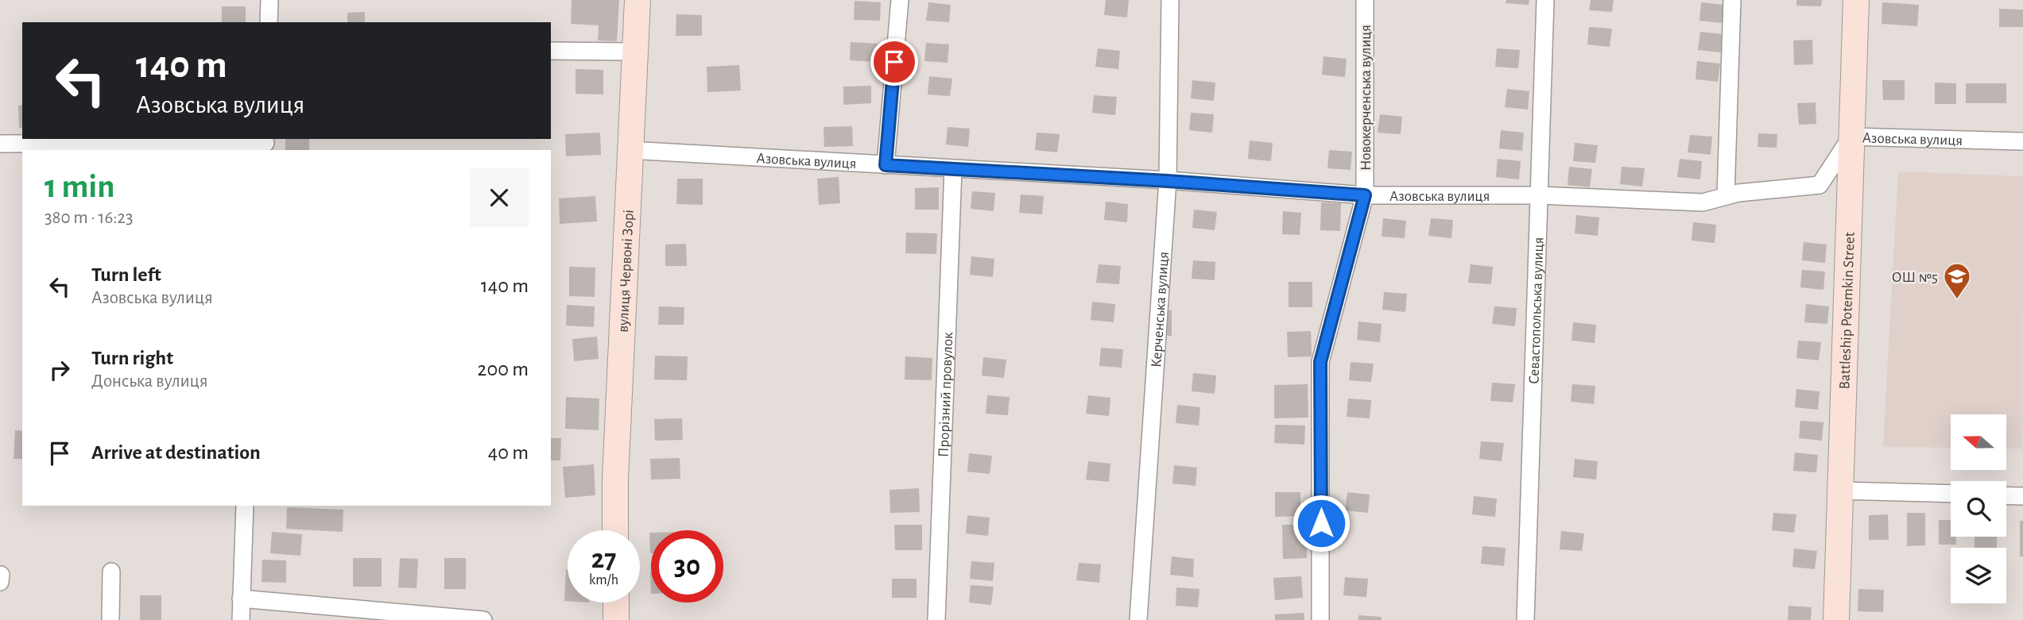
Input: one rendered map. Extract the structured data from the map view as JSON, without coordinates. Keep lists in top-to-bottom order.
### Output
{
  "streets": {
    "street": [
      "Новокерченська вулиця",
      "Азовська вулиця",
      "вулиця Червоні Зорі",
      "Севастопольська вулиця",
      "Battleship Potemkin Street",
      "Керченська вулиця",
      "Прорізний провулок"
    ]
  },
  "crossings": [
    ["Новокерченська вулиця", "Азовська вулиця"],
    ["Азовська вулиця", "вулиця Червоні Зорі"],
    ["Азовська вулиця", "Севастопольська вулиця"],
    ["Азовська вулиця", "Battleship Potemkin Street"],
    ["Азовська вулиця", "Керченська вулиця"],
    ["Азовська вулиця", "Прорізний провулок"]
  ],
  "places": {
    "school or university": ["ОШ №5"]
  },
  "north": "left",
  "page": {
    "turn": ["140 m", "Азовська вулиця"],
    "heading": ["1 min", "380 m · 16:23"],
    "list": [
      {
        "name": "Turn left",
        "note": "Азовська вулиця",
        "value": "140 m"
      },
      {
        "name": "Turn right",
        "note": "Донська вулиця",
        "value": "200 m"
      },
      {
        "name": "Arrive at destination",
        "value": "40 m"
      }
    ],
    "speed": "27 km/h",
    "limit": "30"
  }
}
